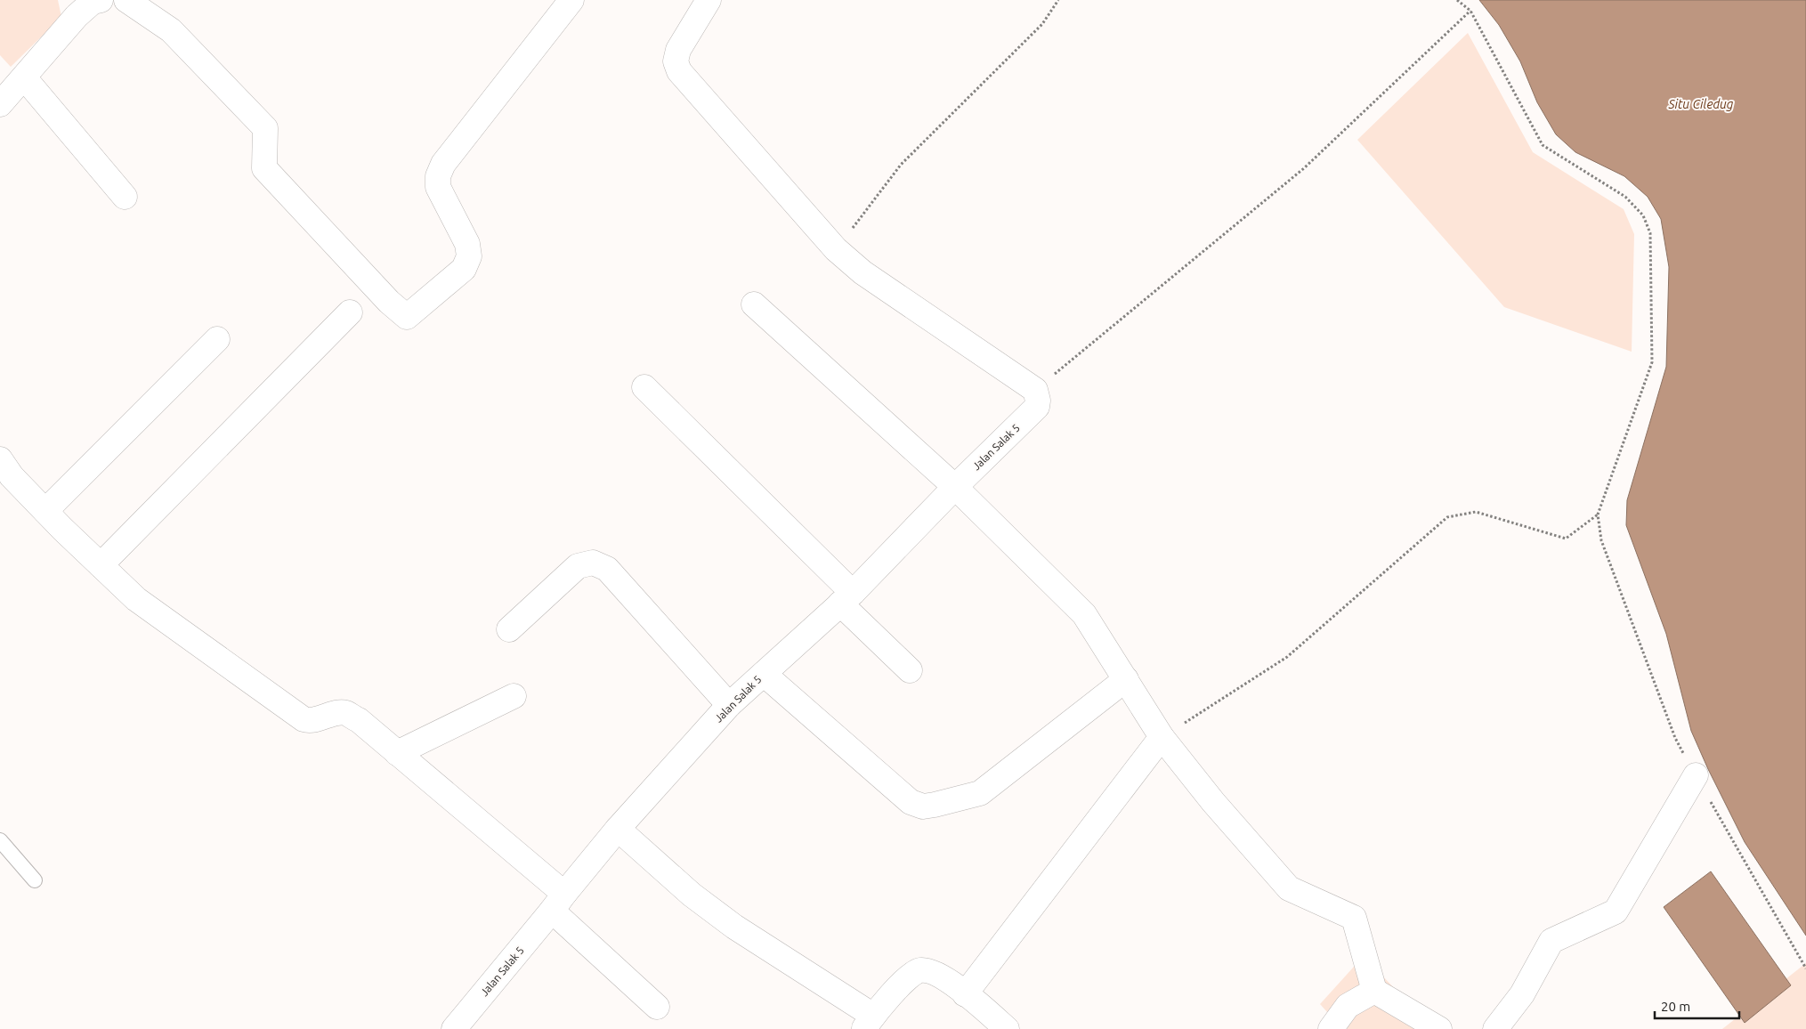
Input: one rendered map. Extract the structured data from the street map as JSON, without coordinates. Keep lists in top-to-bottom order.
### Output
{
  "streets": {
    "street": ["Jalan Salak 5"]
  },
  "water": ["Situ Ciledug"],
  "scale_bar": "20 m"
}
